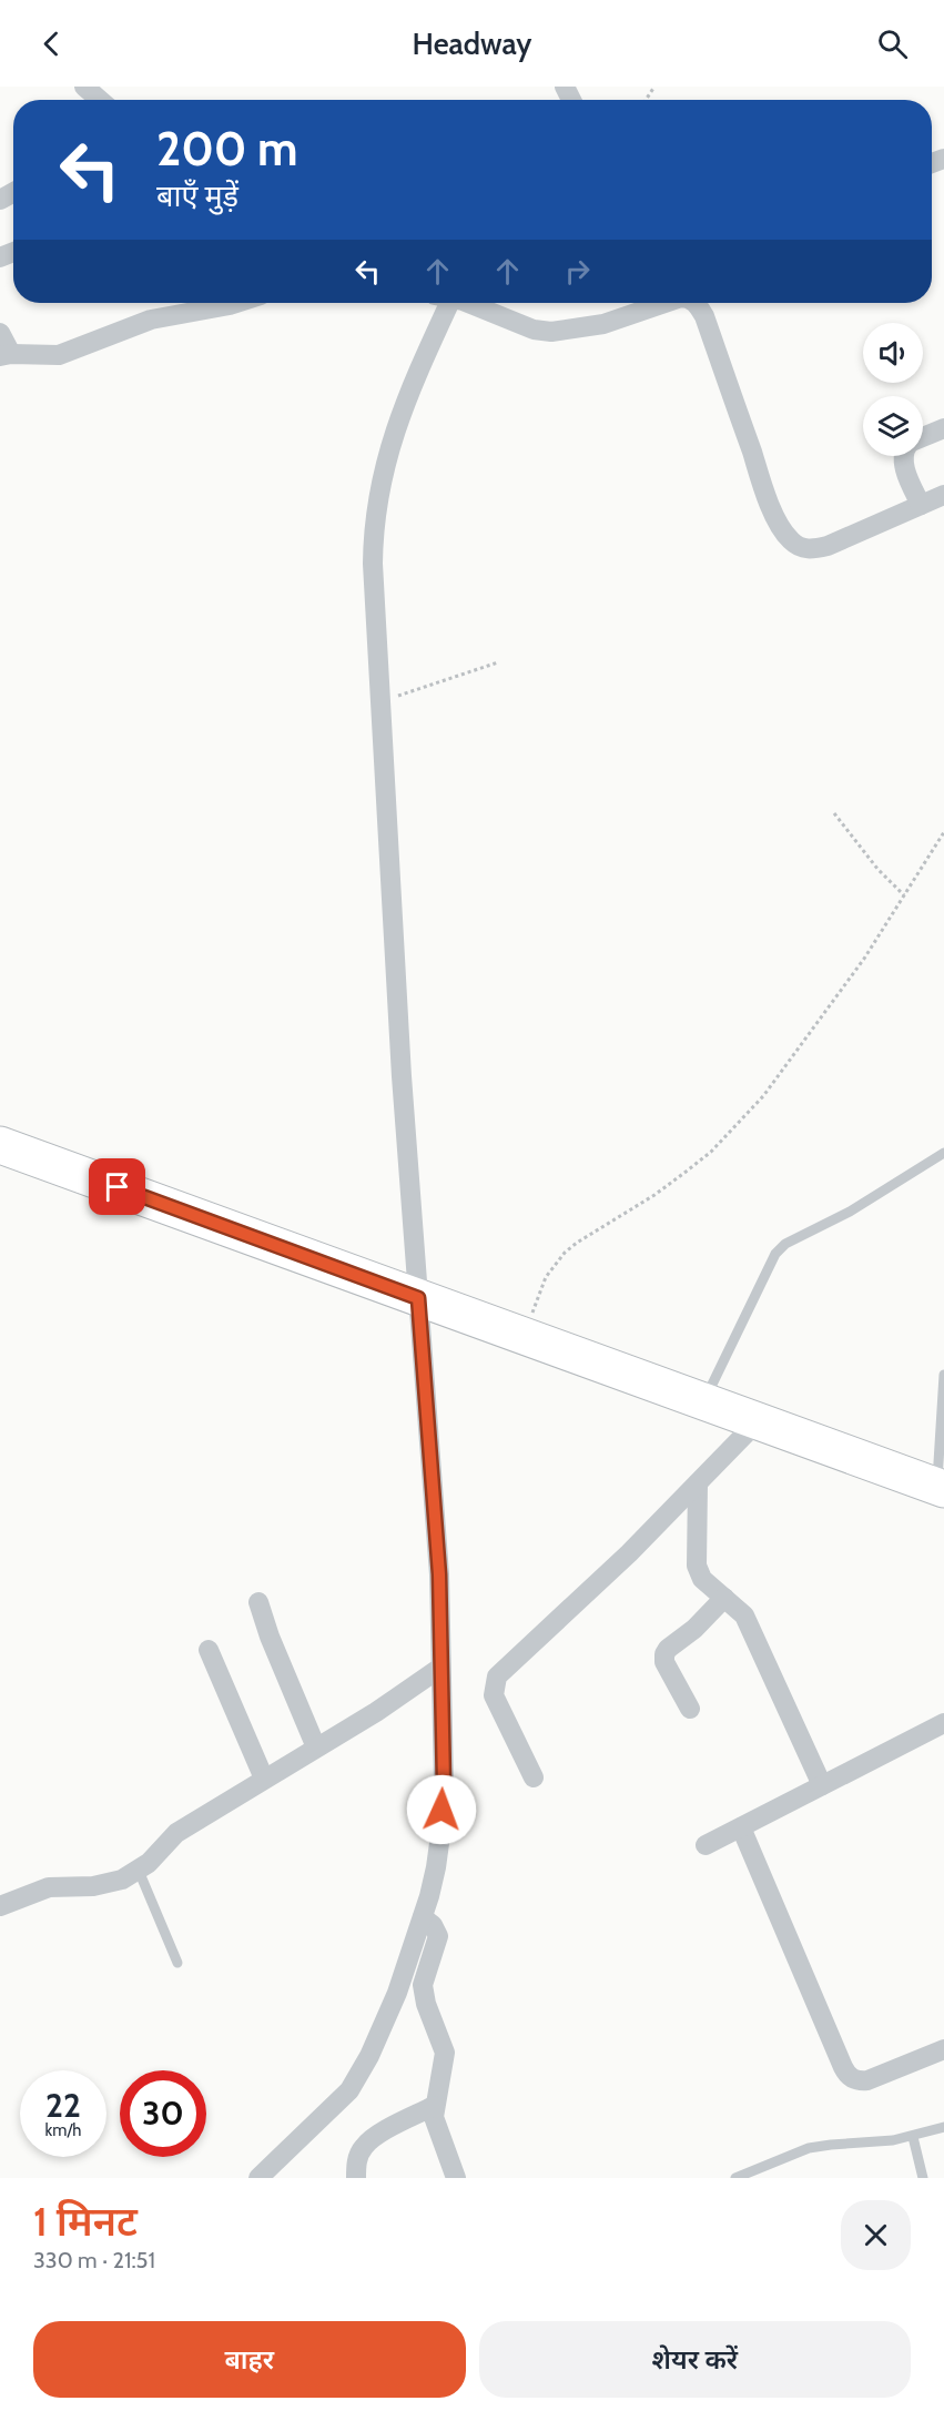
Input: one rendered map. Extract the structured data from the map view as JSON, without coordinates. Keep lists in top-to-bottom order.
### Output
{
  "page": {
    "header": "Headway",
    "turn": ["200 m", "बाएँ मुड़ें"],
    "speed": "22 km/h",
    "limit": "30",
    "heading": ["1 मिनट", "330 m · 21:51"],
    "buttons": ["बाहर", "शेयर करें"]
  }
}
